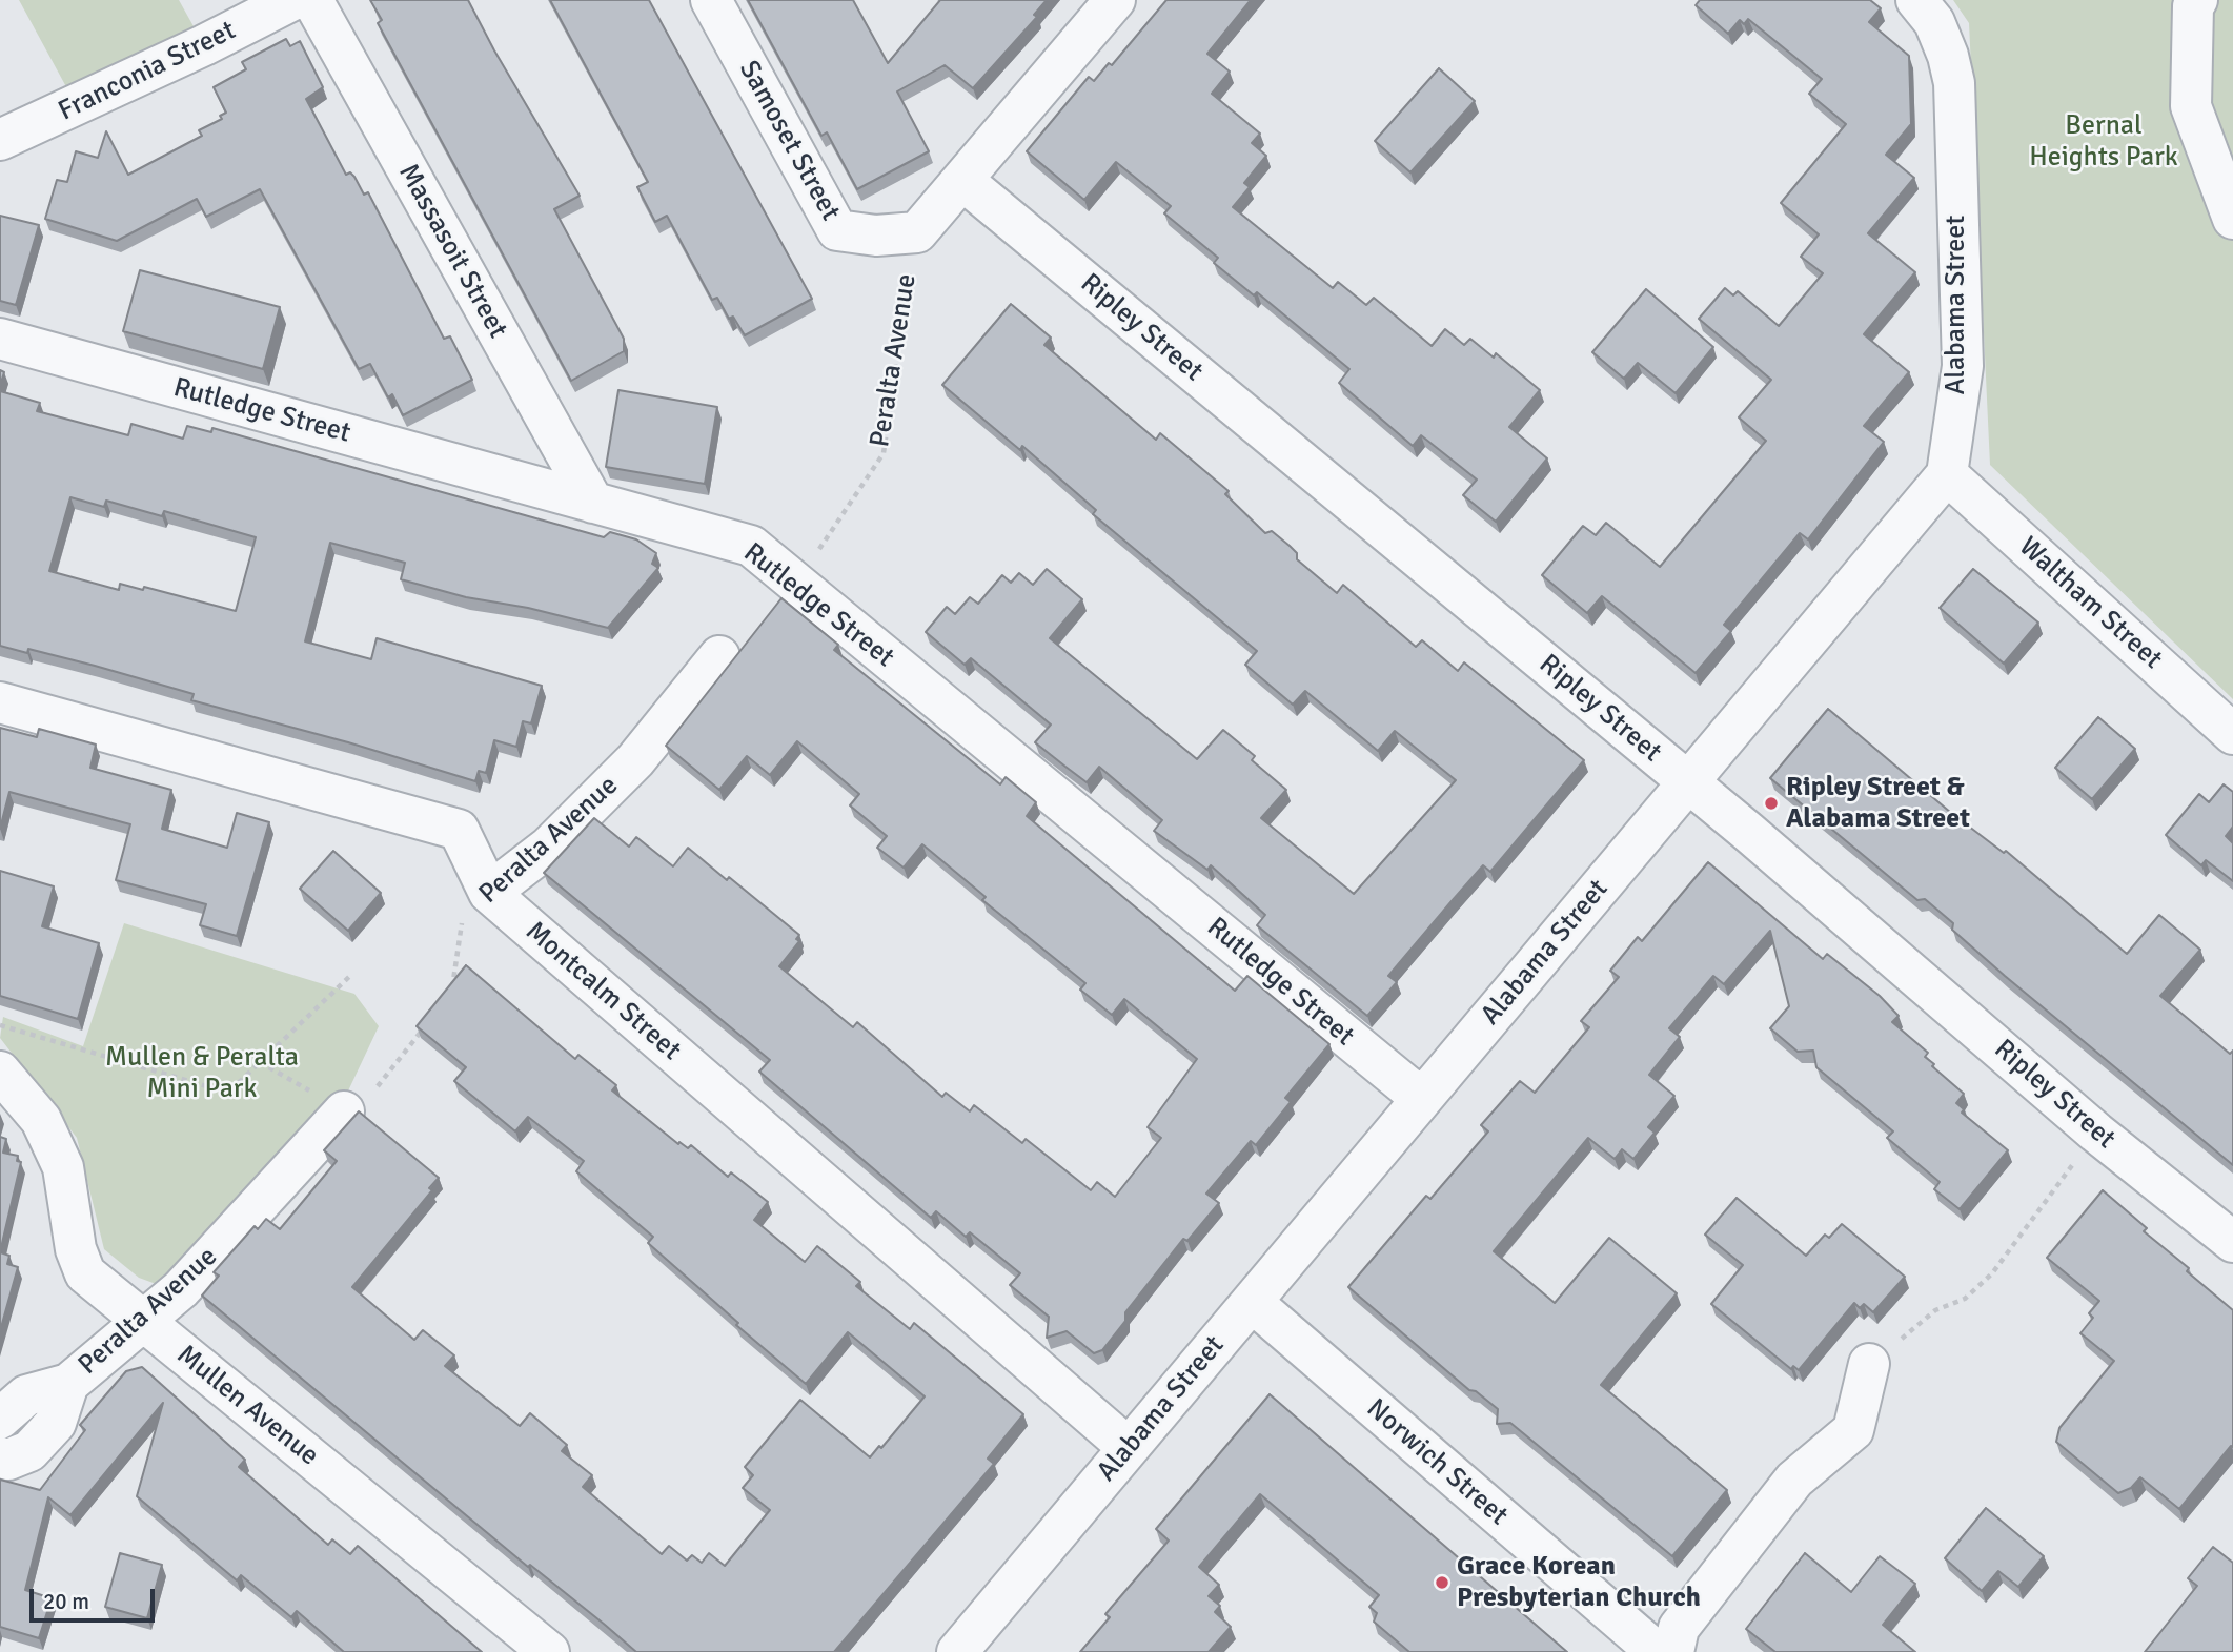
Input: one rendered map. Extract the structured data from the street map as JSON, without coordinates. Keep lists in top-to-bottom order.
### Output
{
  "streets": {
    "street": [
      "Franconia Street",
      "Samoset Street",
      "Massasoit Street",
      "Alabama Street",
      "Ripley Street",
      "Peralta Avenue",
      "Rutledge Street",
      "Waltham Street",
      "Montcalm Street",
      "Mullen Avenue",
      "Norwich Street"
    ]
  },
  "crossings": [
    ["Samoset Street", "Peralta Avenue"],
    ["Massasoit Street", "Rutledge Street"],
    ["Alabama Street", "Ripley Street"],
    ["Alabama Street", "Rutledge Street"],
    ["Alabama Street", "Waltham Street"],
    ["Alabama Street", "Montcalm Street"],
    ["Alabama Street", "Norwich Street"],
    ["Peralta Avenue", "Rutledge Street"],
    ["Peralta Avenue", "Montcalm Street"],
    ["Peralta Avenue", "Mullen Avenue"]
  ],
  "parks": ["Bernal Heights Park", "Mullen & Peralta Mini Park"],
  "places": ["Ripley Street & Alabama Street", "Grace Korean Presbyterian Church"],
  "scale_bar": "20 m"
}
